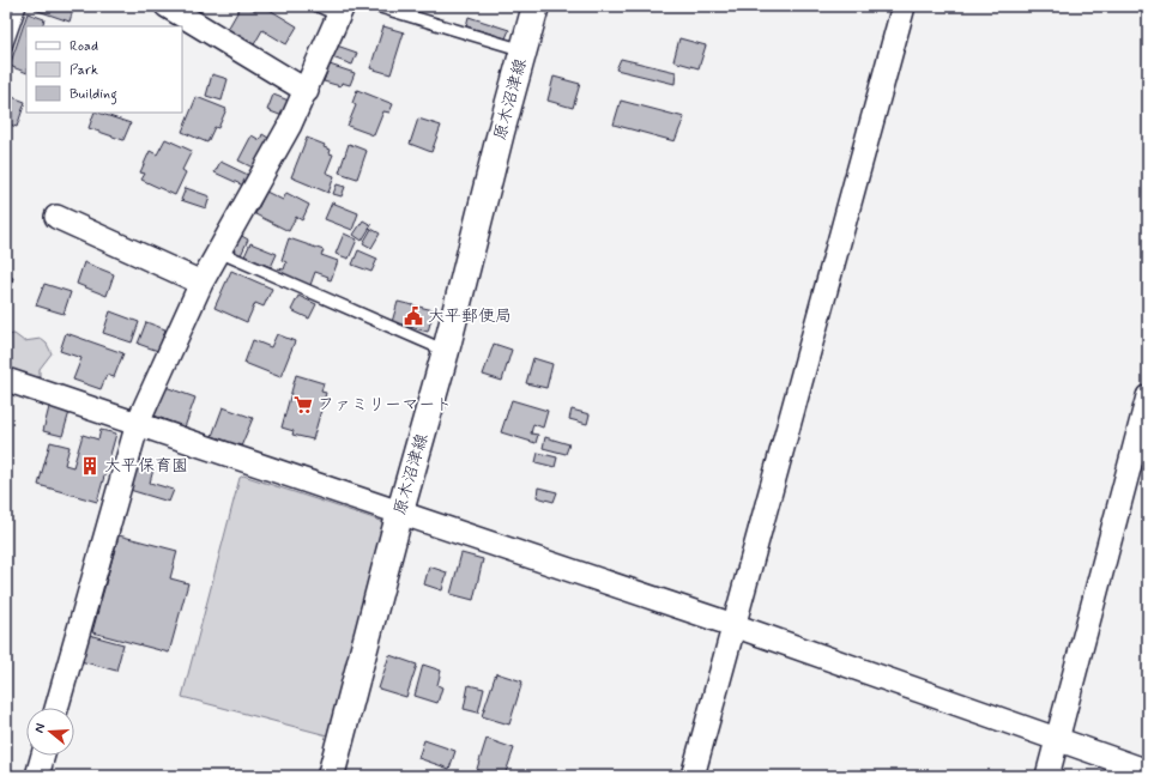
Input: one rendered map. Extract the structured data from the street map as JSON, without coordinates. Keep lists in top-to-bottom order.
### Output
{
  "streets": {
    "main road": ["原木沼津線"]
  },
  "places": {
    "public building": ["大平郵便局"],
    "supermarket": ["ファミリーマート"],
    "building": ["大平保育園"]
  },
  "legend": ["Road", "Park", "Building"],
  "north": "left"
}
